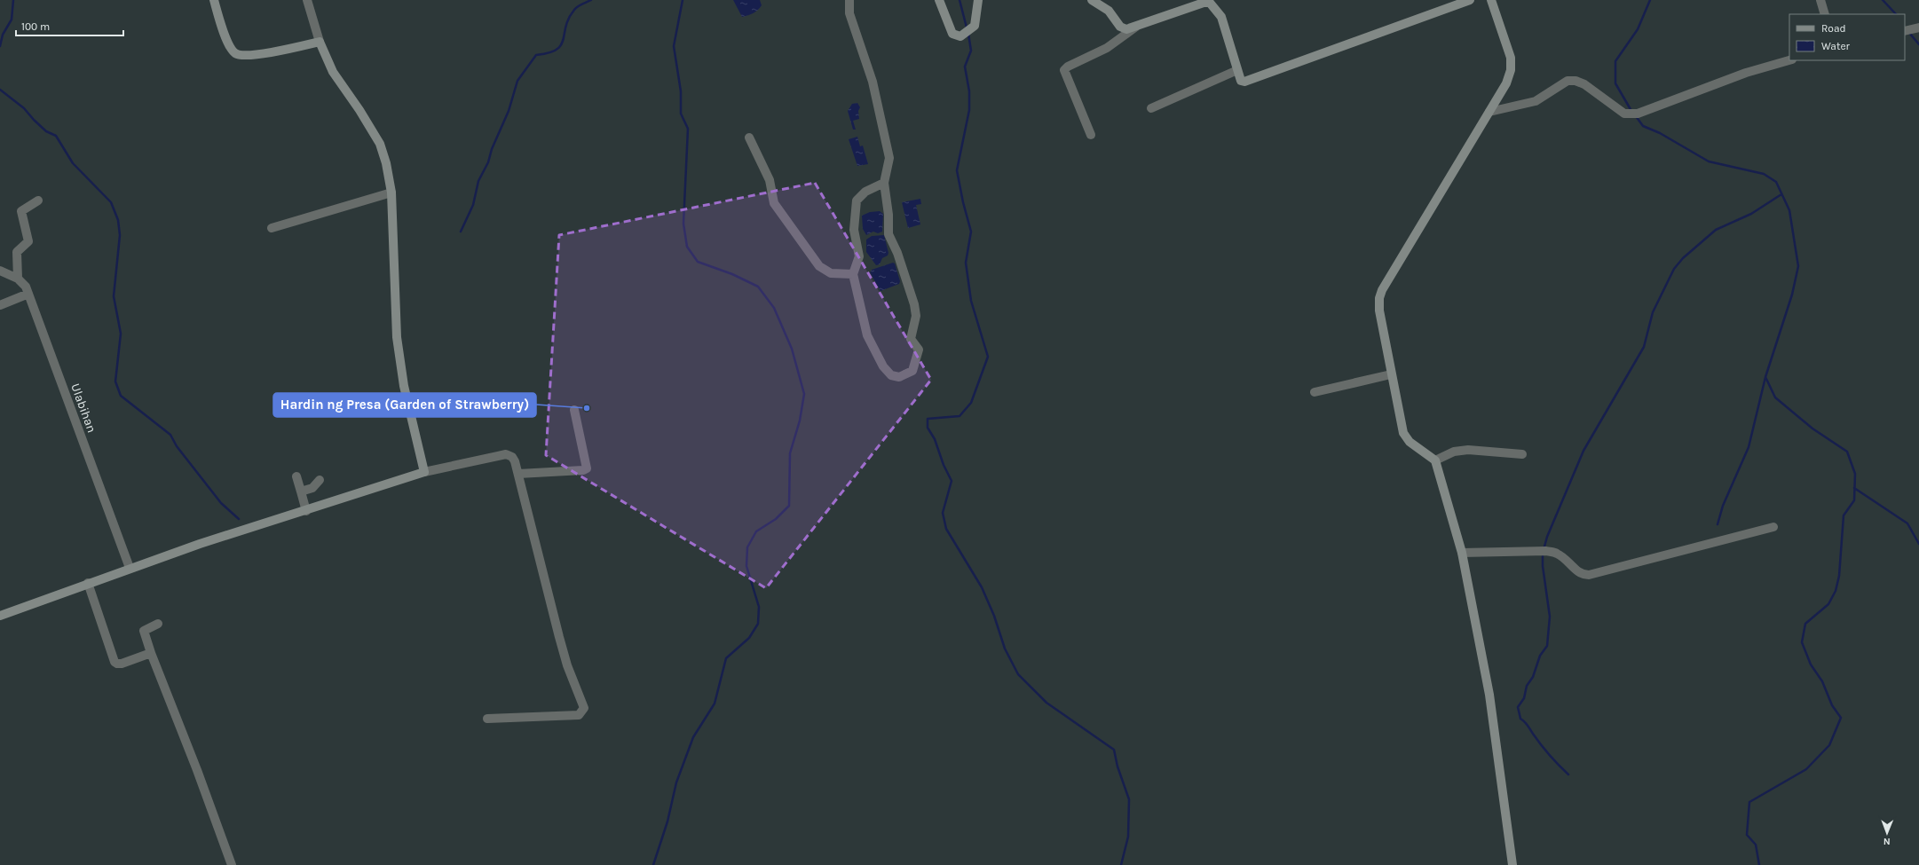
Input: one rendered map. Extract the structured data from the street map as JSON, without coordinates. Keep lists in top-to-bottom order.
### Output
{
  "streets": {
    "street": ["Ulabihan"]
  },
  "places": ["Hardin ng Presa (Garden of Strawberry)"],
  "legend": ["Road", "Water"],
  "scale_bar": "100 m",
  "north": "bottom"
}
